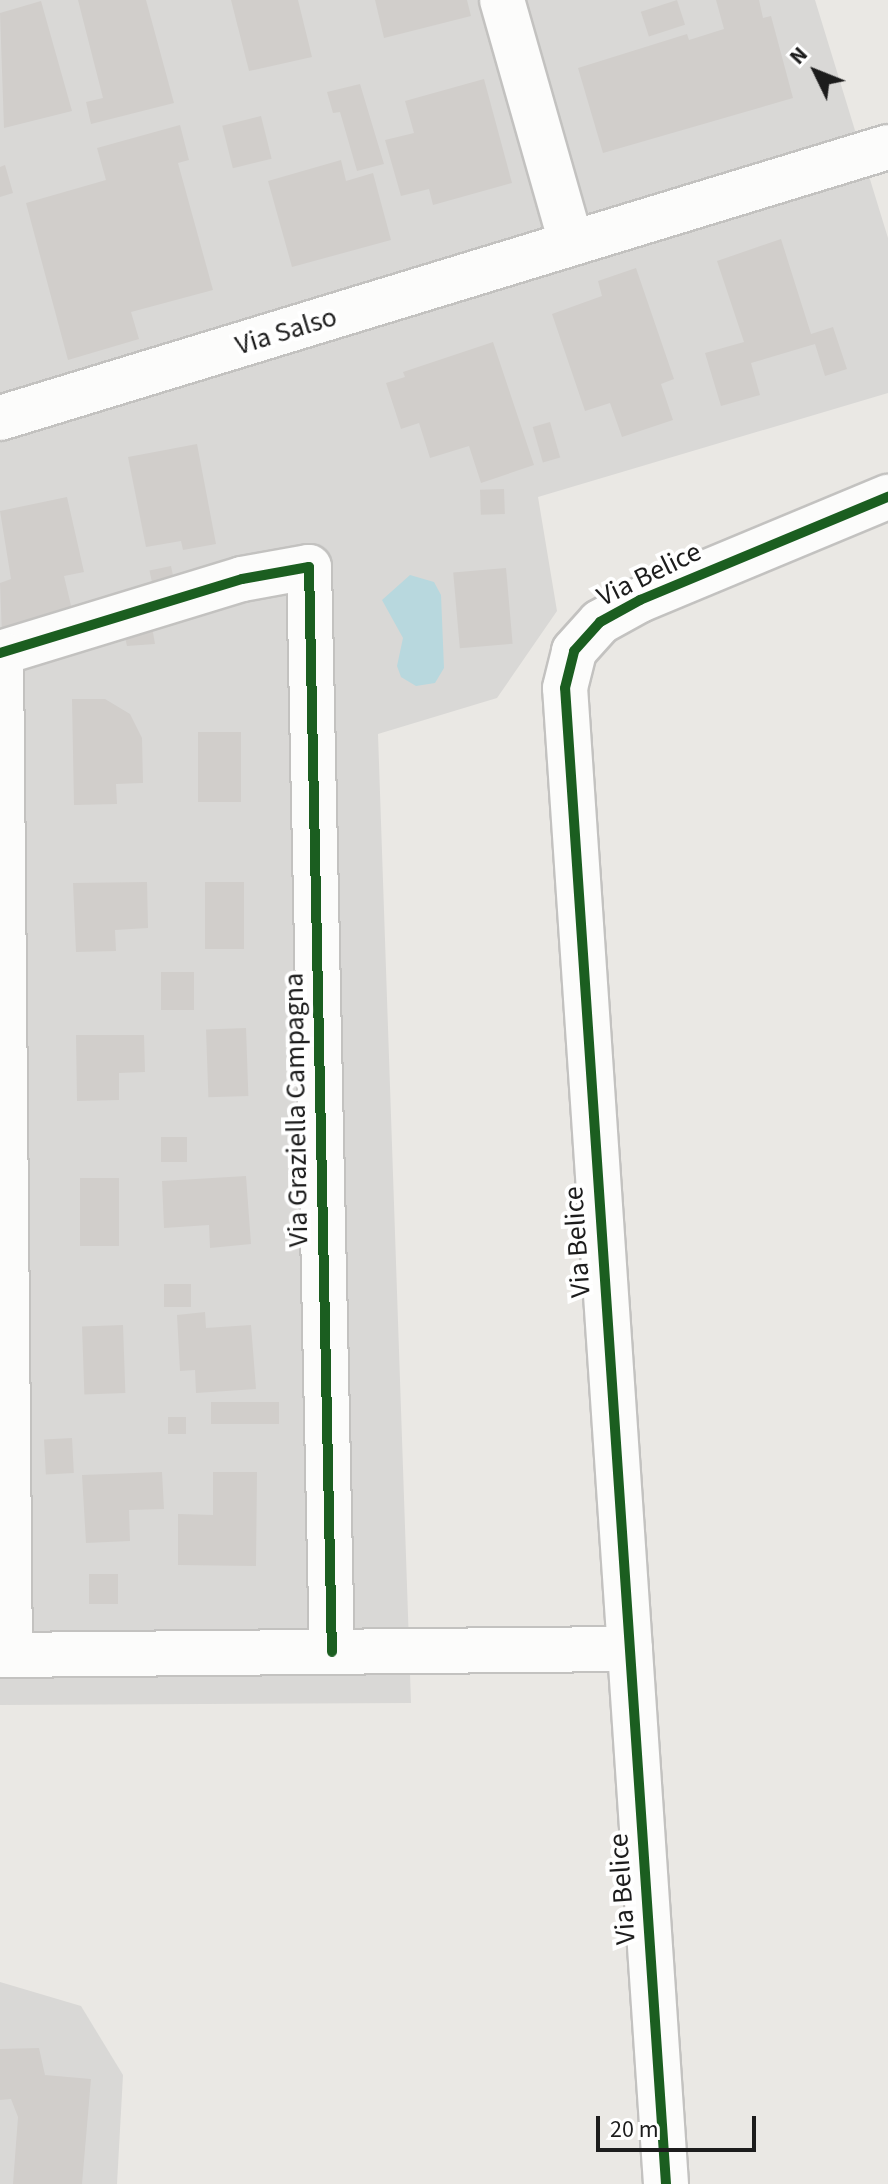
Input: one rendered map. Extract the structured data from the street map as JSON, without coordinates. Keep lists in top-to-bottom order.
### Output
{
  "streets": {
    "street": ["Via Salso", "Via Belice", "Via Graziella Campagna"]
  },
  "scale_bar": "20 m",
  "north": "top left"
}
